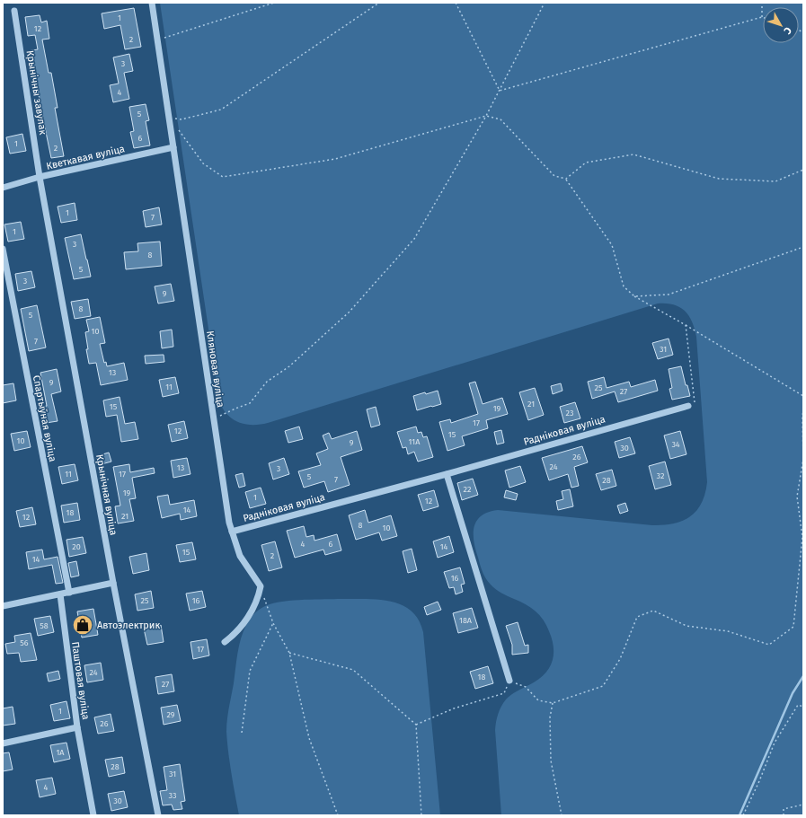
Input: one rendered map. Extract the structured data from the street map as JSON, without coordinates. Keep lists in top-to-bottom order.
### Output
{
  "streets": {
    "street": [
      "Крынічны завулак",
      "Кветкавая вуліца",
      "Кляновая вуліца",
      "Спартыўная вуліца",
      "Радніковая вуліца",
      "Крынічная вуліца",
      "Паштовая вуліца"
    ]
  },
  "crossings": [
    ["Крынічны завулак", "Кветкавая вуліца"],
    ["Крынічны завулак", "Крынічная вуліца"],
    ["Кветкавая вуліца", "Кляновая вуліца"],
    ["Кветкавая вуліца", "Крынічная вуліца"],
    ["Кляновая вуліца", "Радніковая вуліца"]
  ],
  "places": {
    "shop": ["Автоэлектрик"]
  },
  "house_numbers": [
    "1",
    "12",
    "2",
    "3",
    "4",
    "5",
    "6",
    "1",
    "2",
    "1",
    "7",
    "1",
    "3",
    "8",
    "5",
    "3",
    "9",
    "8",
    "5",
    "10",
    "7",
    "31",
    "13",
    "9",
    "11",
    "25",
    "27",
    "21",
    "15",
    "19",
    "23",
    "17",
    "12",
    "15",
    "10",
    "11А",
    "9",
    "34",
    "30",
    "26",
    "24",
    "13",
    "3",
    "11",
    "17",
    "32",
    "5",
    "7",
    "28",
    "22",
    "19",
    "1",
    "12",
    "14",
    "18",
    "21",
    "12",
    "8",
    "10",
    "4",
    "6",
    "20",
    "14",
    "15",
    "2",
    "14",
    "16",
    "25",
    "16",
    "18А",
    "58",
    "56",
    "17",
    "24",
    "18",
    "27",
    "1",
    "29",
    "26",
    "1А",
    "28",
    "31",
    "4",
    "33",
    "30"
  ],
  "north": "bottom right"
}
